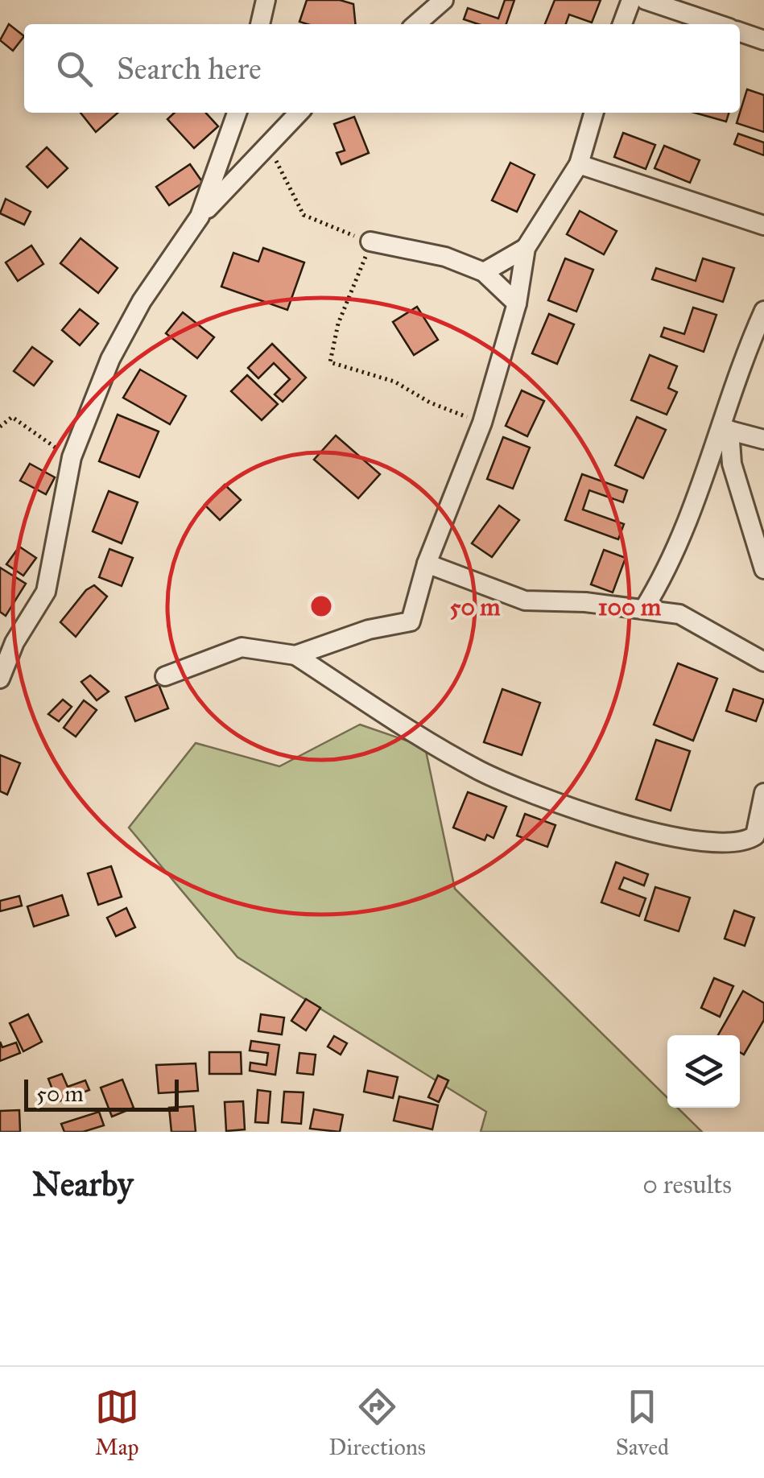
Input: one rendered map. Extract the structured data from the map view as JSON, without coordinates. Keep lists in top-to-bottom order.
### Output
{
  "scale_bar": "50 m",
  "page": {
    "search": "Search here",
    "scale": "50 m",
    "heading": ["Nearby", "0 results"],
    "nav": ["Map", "Directions", "Saved"]
  },
  "rings": ["50 m", "100 m"]
}
